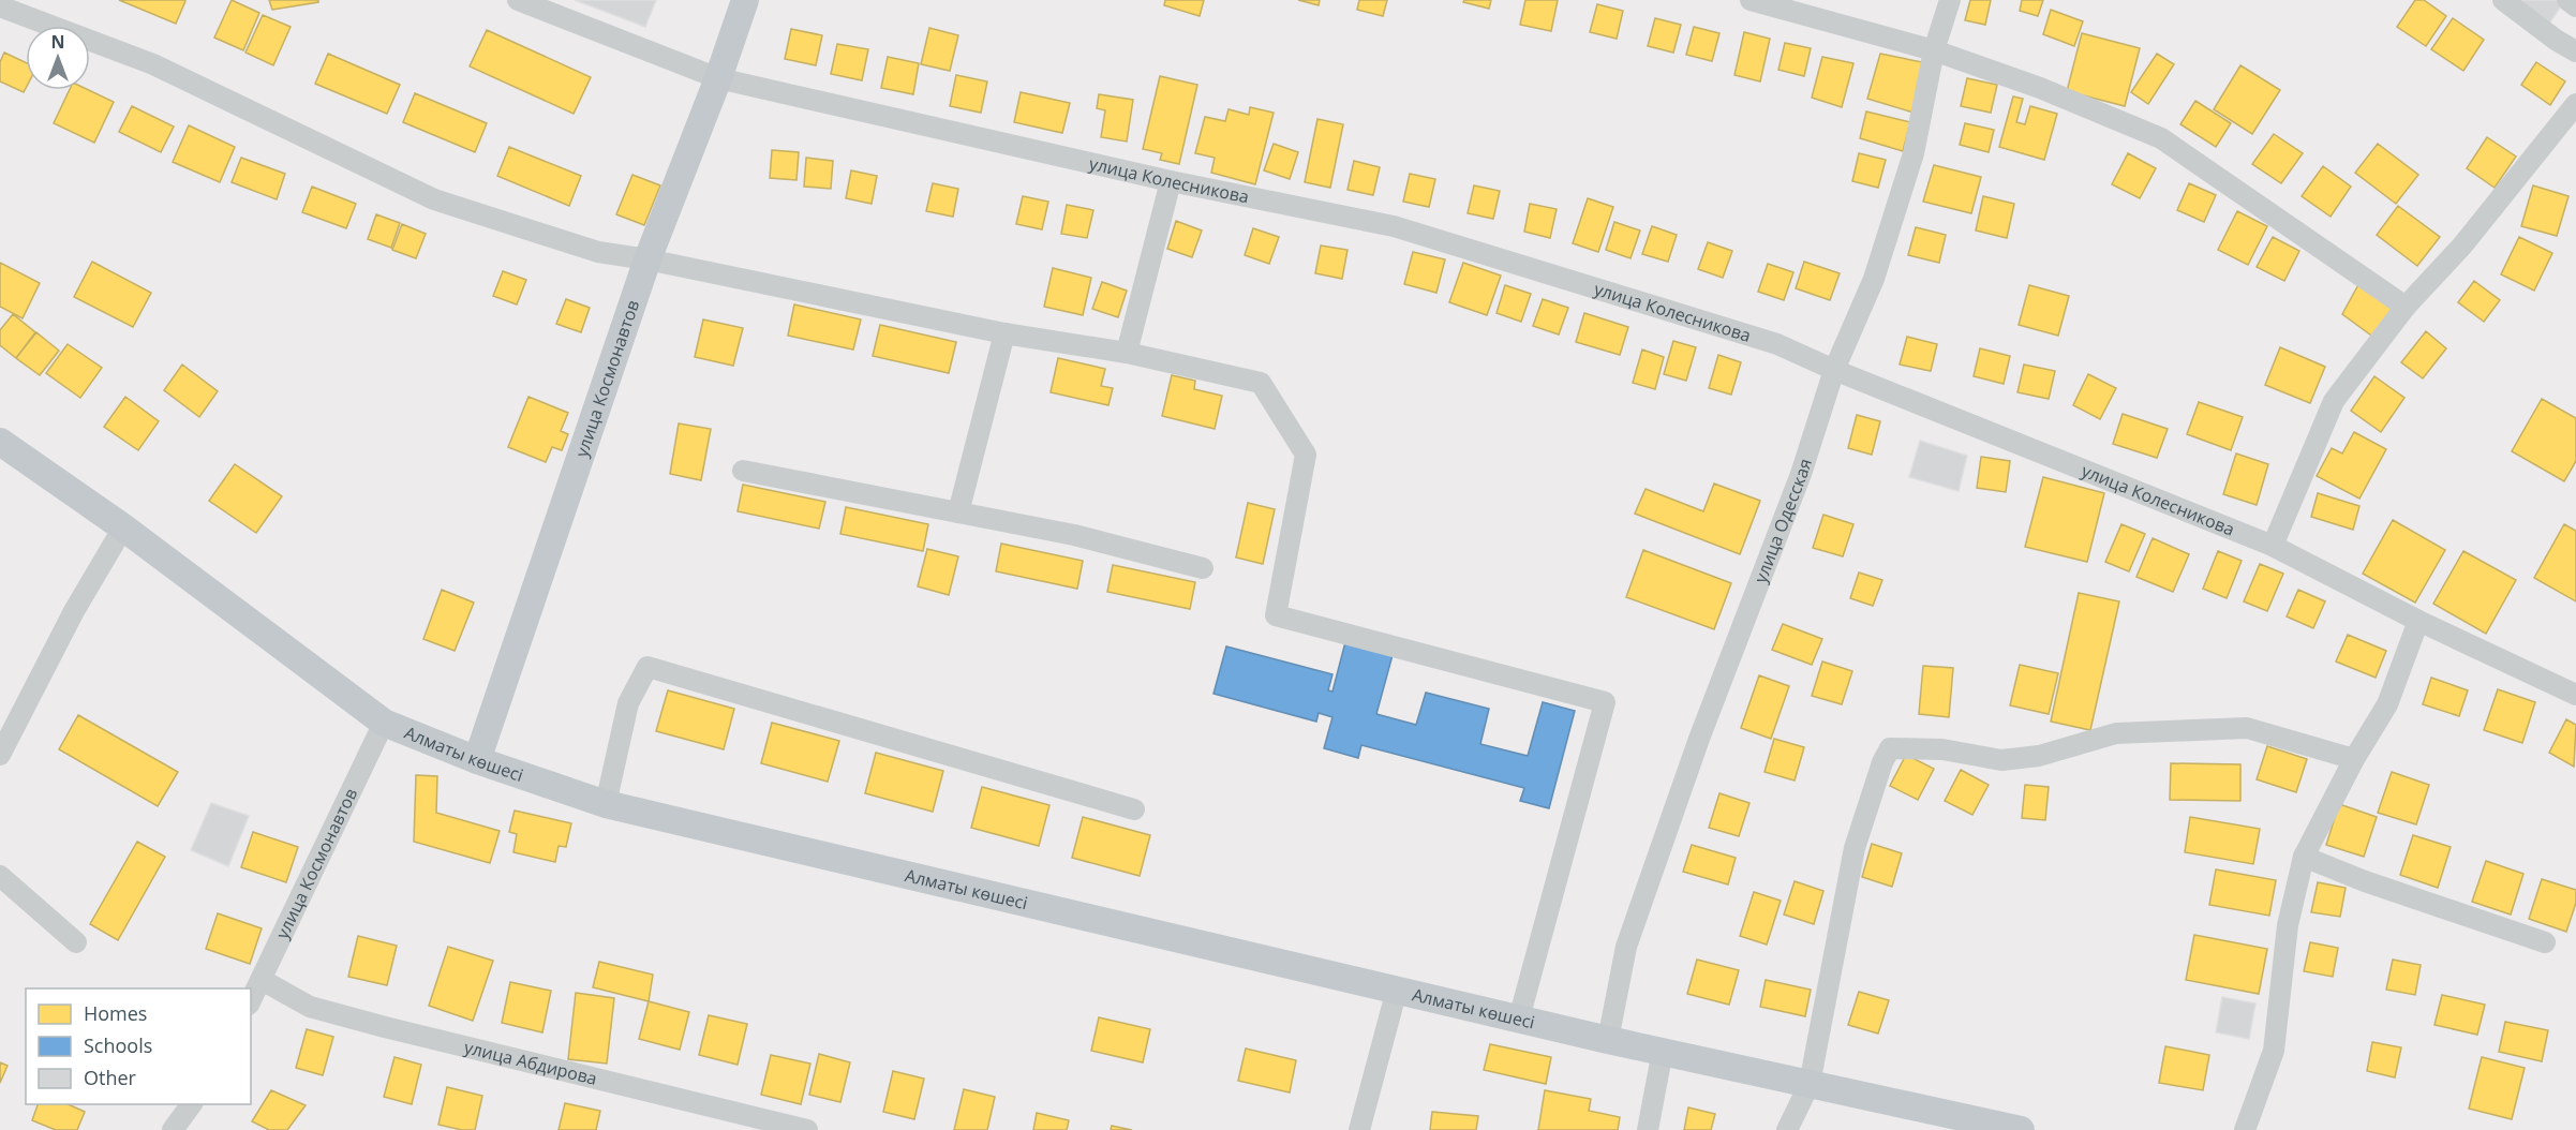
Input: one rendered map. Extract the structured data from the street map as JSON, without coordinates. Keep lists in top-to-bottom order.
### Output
{
  "streets": {
    "main road": ["улица Космонавтов", "Алматы көшесі"],
    "street": ["улица Колесникова", "улица Одесская", "улица Абдирова"]
  },
  "crossings": [
    ["улица Колесникова", "улица Космонавтов"],
    ["улица Колесникова", "улица Одесская"],
    ["улица Космонавтов", "Алматы көшесі"],
    ["улица Космонавтов", "улица Абдирова"],
    ["улица Одесская", "Алматы көшесі"]
  ],
  "legend": ["Homes", "Schools", "Other"],
  "north": "top"
}
